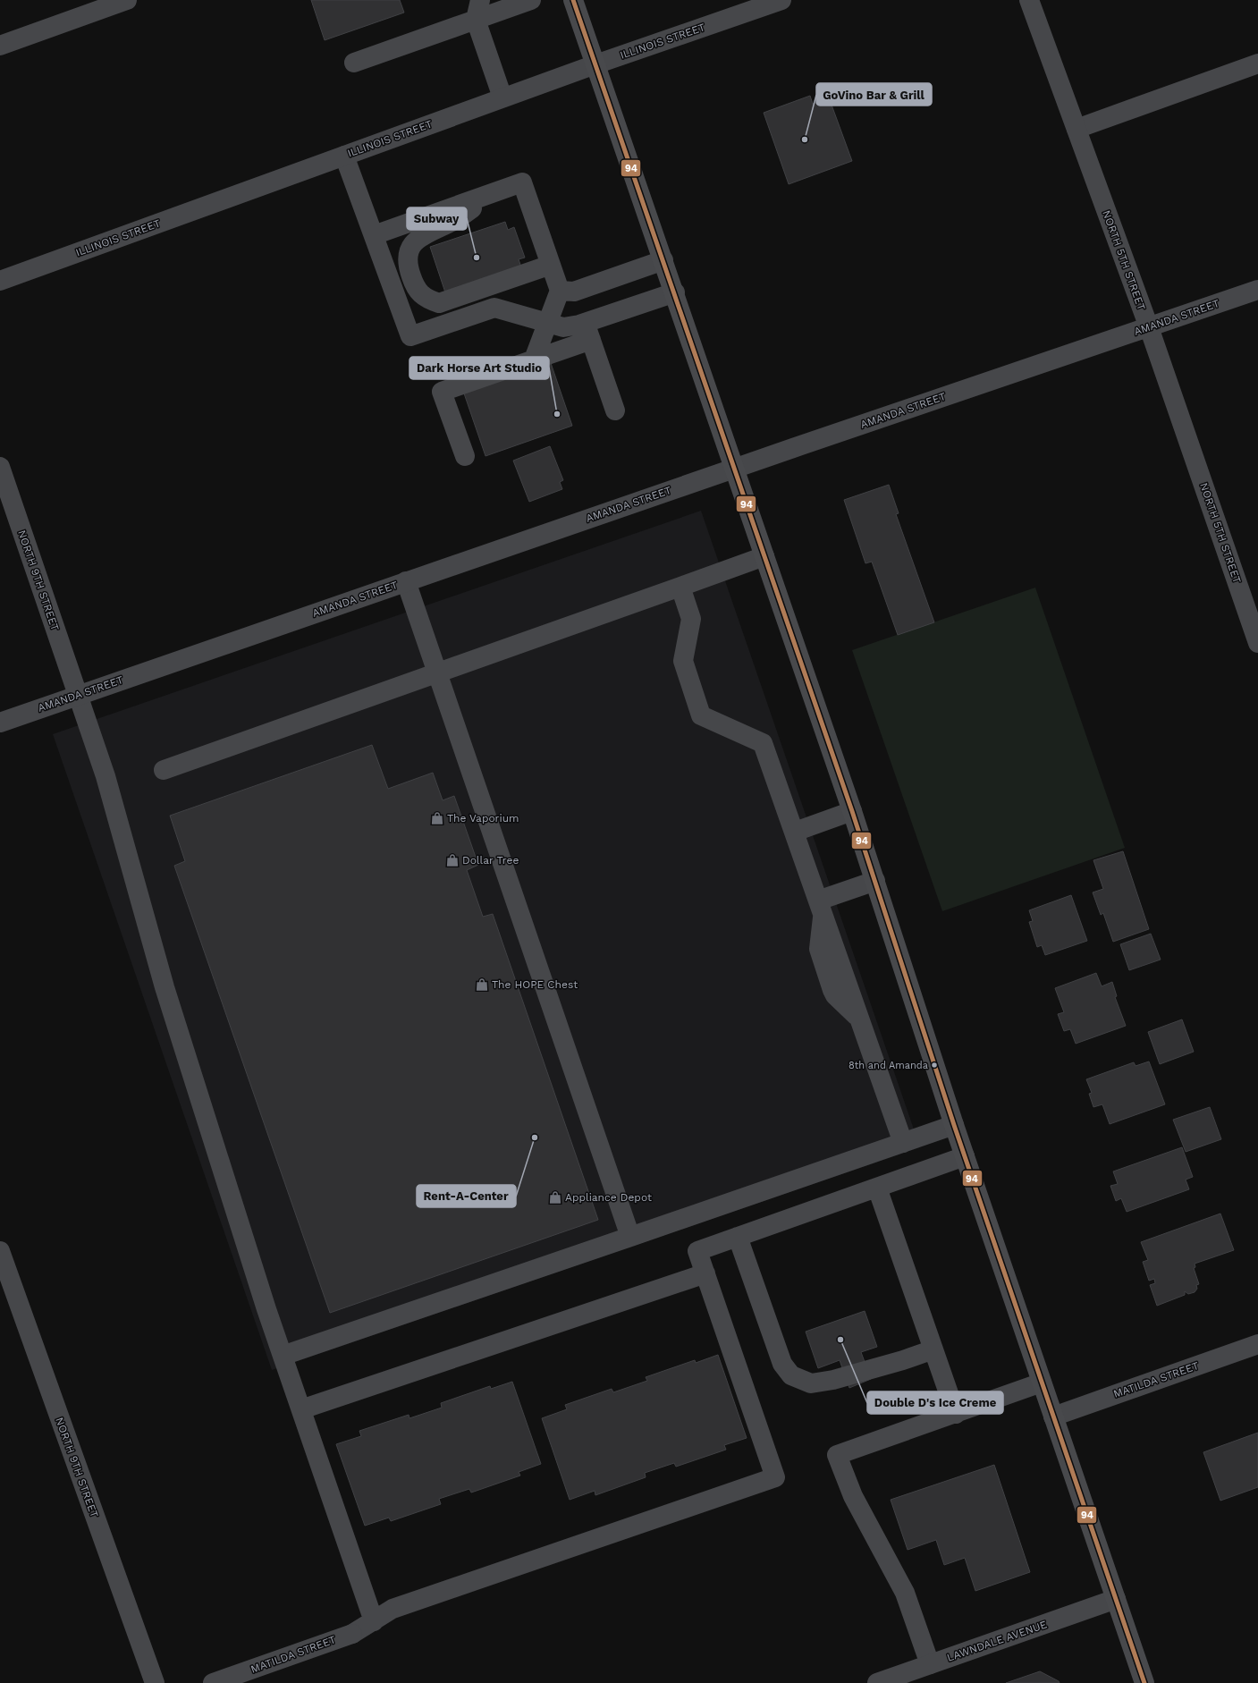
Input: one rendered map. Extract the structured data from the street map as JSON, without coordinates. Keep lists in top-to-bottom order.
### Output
{
  "streets": {
    "street": [
      "ILLINOIS STREET",
      "NORTH 5TH STREET",
      "AMANDA STREET",
      "NORTH 9TH STREET",
      "MATILDA STREET",
      "LAWNDALE AVENUE"
    ]
  },
  "crossings": [
    ["NORTH 5TH STREET", "AMANDA STREET"],
    ["AMANDA STREET", "NORTH 9TH STREET"],
    ["NORTH 9TH STREET", "MATILDA STREET"]
  ],
  "places": {
    "other": [
      "GoVino Bar & Grill",
      "Subway",
      "Dark Horse Art Studio",
      "8th and Amanda",
      "Rent-A-Center",
      "Double D's Ice Creme"
    ],
    "shop": [
      "The Vaporium",
      "Dollar Tree",
      "The HOPE Chest",
      "Appliance Depot"
    ]
  },
  "lines": ["transit line 94"]
}
